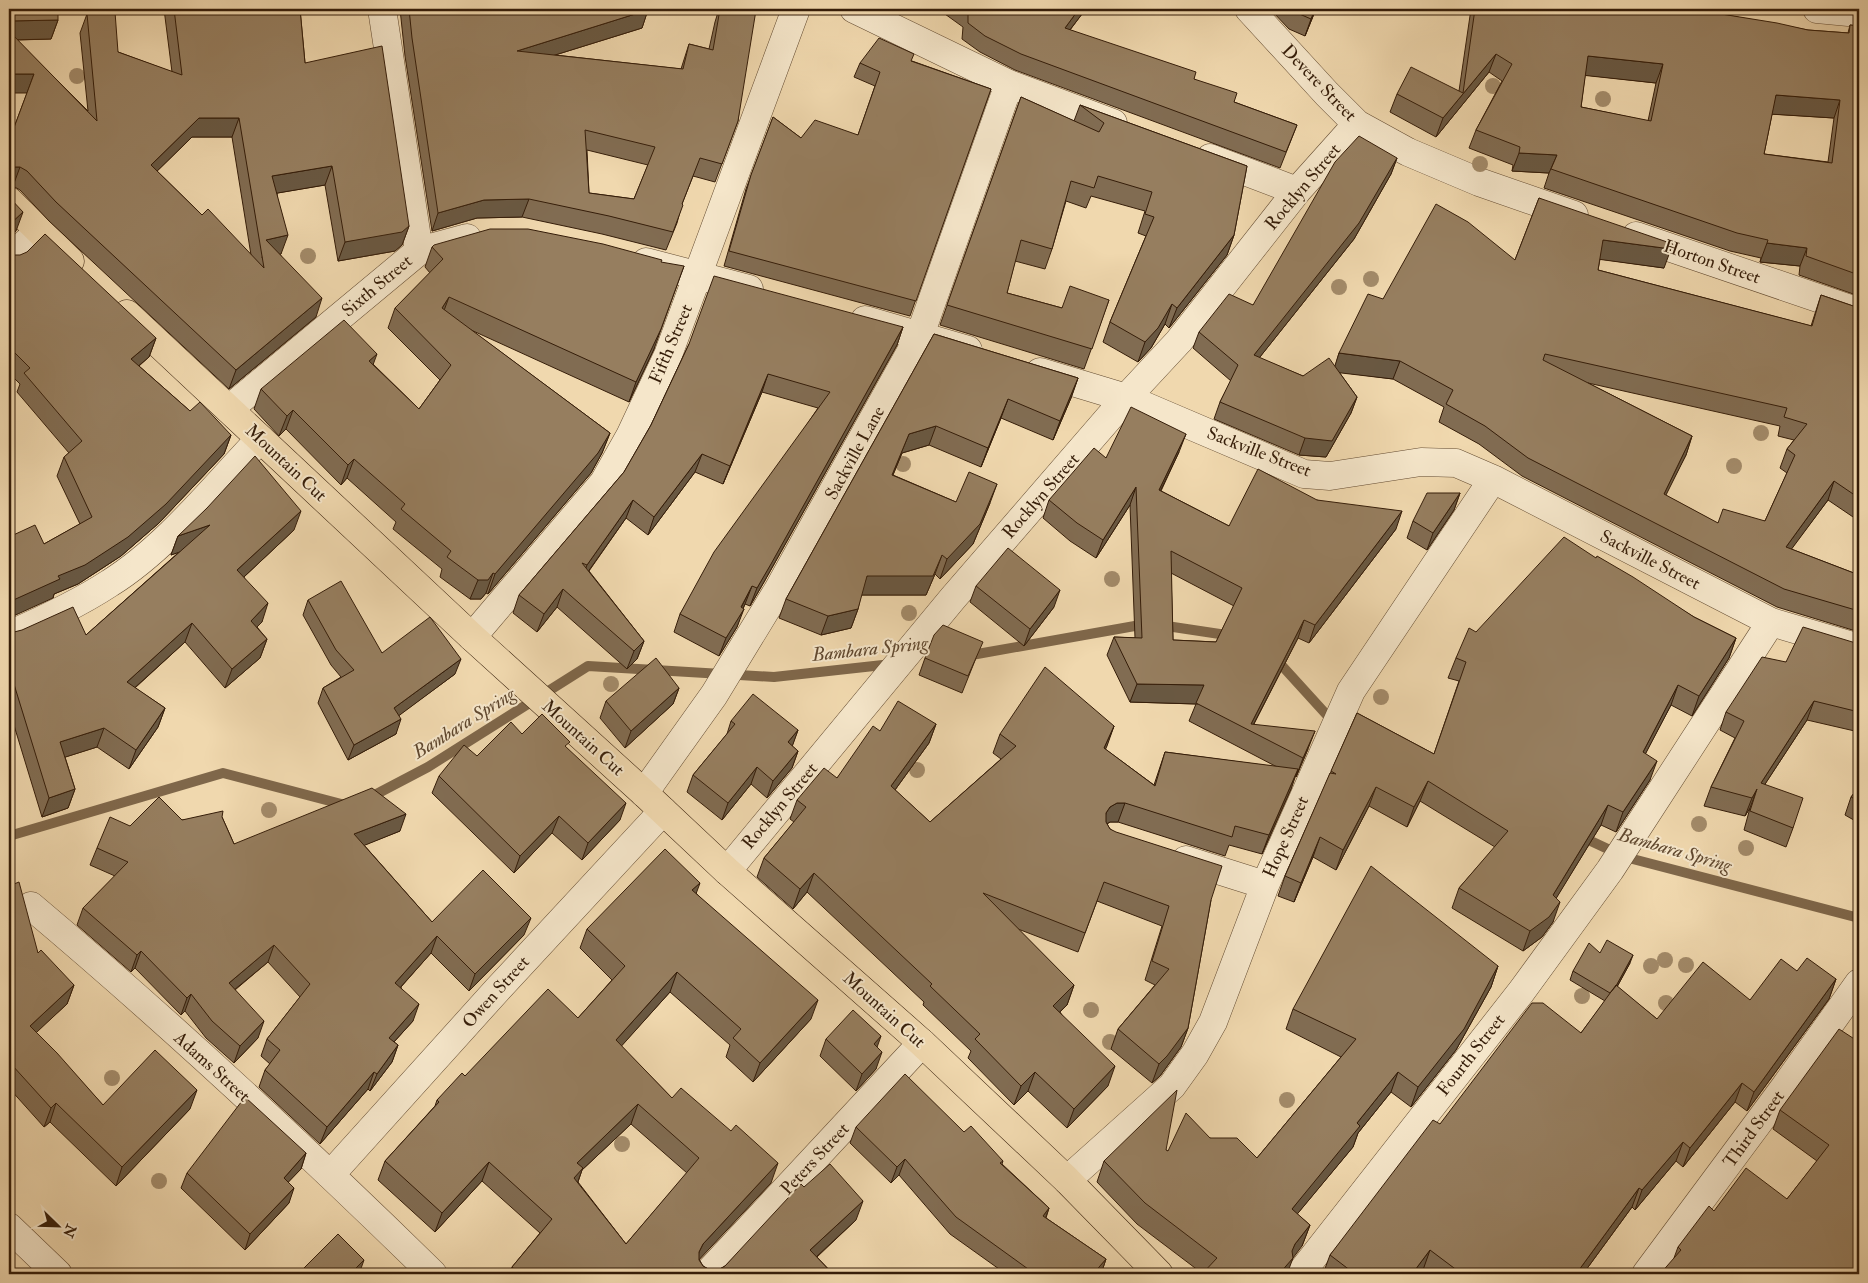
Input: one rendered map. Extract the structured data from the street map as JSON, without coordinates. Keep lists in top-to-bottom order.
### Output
{
  "streets": {
    "main road": ["Mountain Cut"],
    "street": [
      "Devere Street",
      "Rocklyn Street",
      "Horton Street",
      "Sixth Street",
      "Fifth Street",
      "Sackville Street",
      "Sackville Lane",
      "Hope Street",
      "Owen Street",
      "Fourth Street",
      "Adams Street",
      "Third Street",
      "Peters Street"
    ]
  },
  "crossings": [
    ["Devere Street", "Rocklyn Street"],
    ["Devere Street", "Horton Street"],
    ["Rocklyn Street", "Sackville Street"],
    ["Rocklyn Street", "Mountain Cut"],
    ["Sixth Street", "Mountain Cut"],
    ["Fifth Street", "Mountain Cut"],
    ["Sackville Street", "Hope Street"],
    ["Sackville Street", "Fourth Street"],
    ["Sackville Lane", "Mountain Cut"],
    ["Sackville Lane", "Owen Street"],
    ["Mountain Cut", "Hope Street"],
    ["Mountain Cut", "Owen Street"],
    ["Mountain Cut", "Peters Street"],
    ["Owen Street", "Adams Street"]
  ],
  "water": ["Bambara Spring"],
  "north": "bottom right"
}
